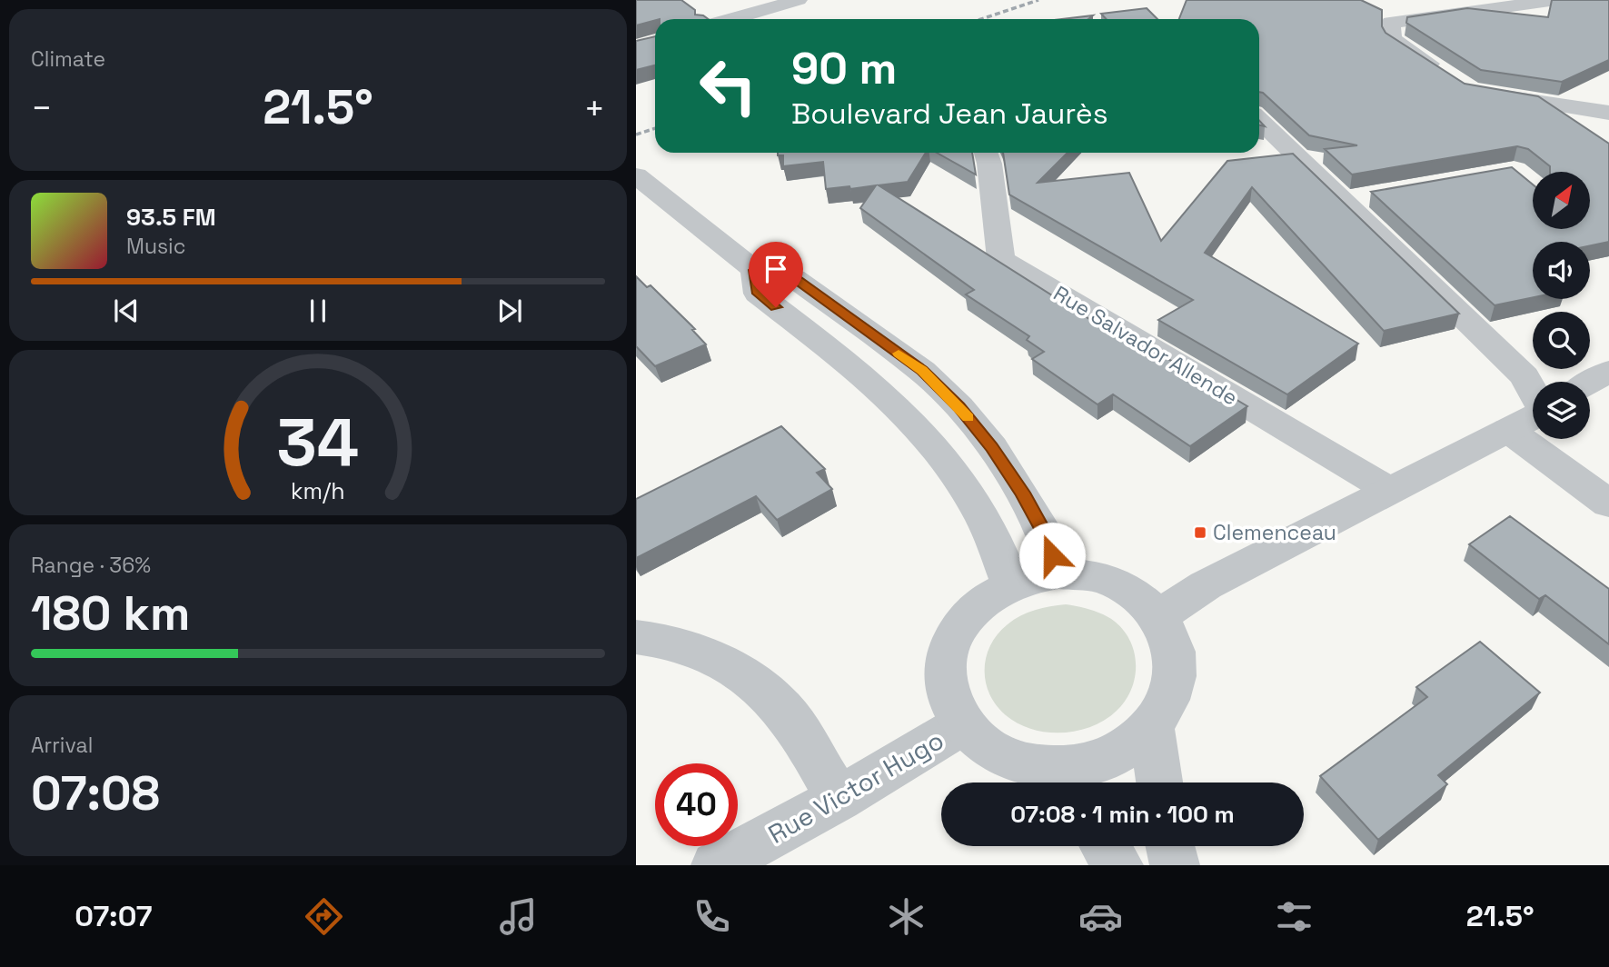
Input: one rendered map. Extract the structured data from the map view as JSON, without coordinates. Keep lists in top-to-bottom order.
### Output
{
  "streets": {
    "street": ["Rue Salvador Allende", "Rue Victor Hugo"]
  },
  "places": {
    "transit": ["Clemenceau"]
  },
  "north": "top right",
  "page": {
    "tile": [
      "Climate",
      ["Range · 36%", "180 km"],
      ["Arrival", "07:08"]
    ],
    "turn": ["90 m", "Boulevard Jean Jaurès"],
    "heat": ["−", "21.5°", "+"],
    "song": ["93.5 FM", "Music"],
    "limit": "40",
    "trip": "07:08 · 1 min · 100 m",
    "tabs": ["07:07", "21.5°"],
    "gauge": ["34", "km/h"]
  }
}
